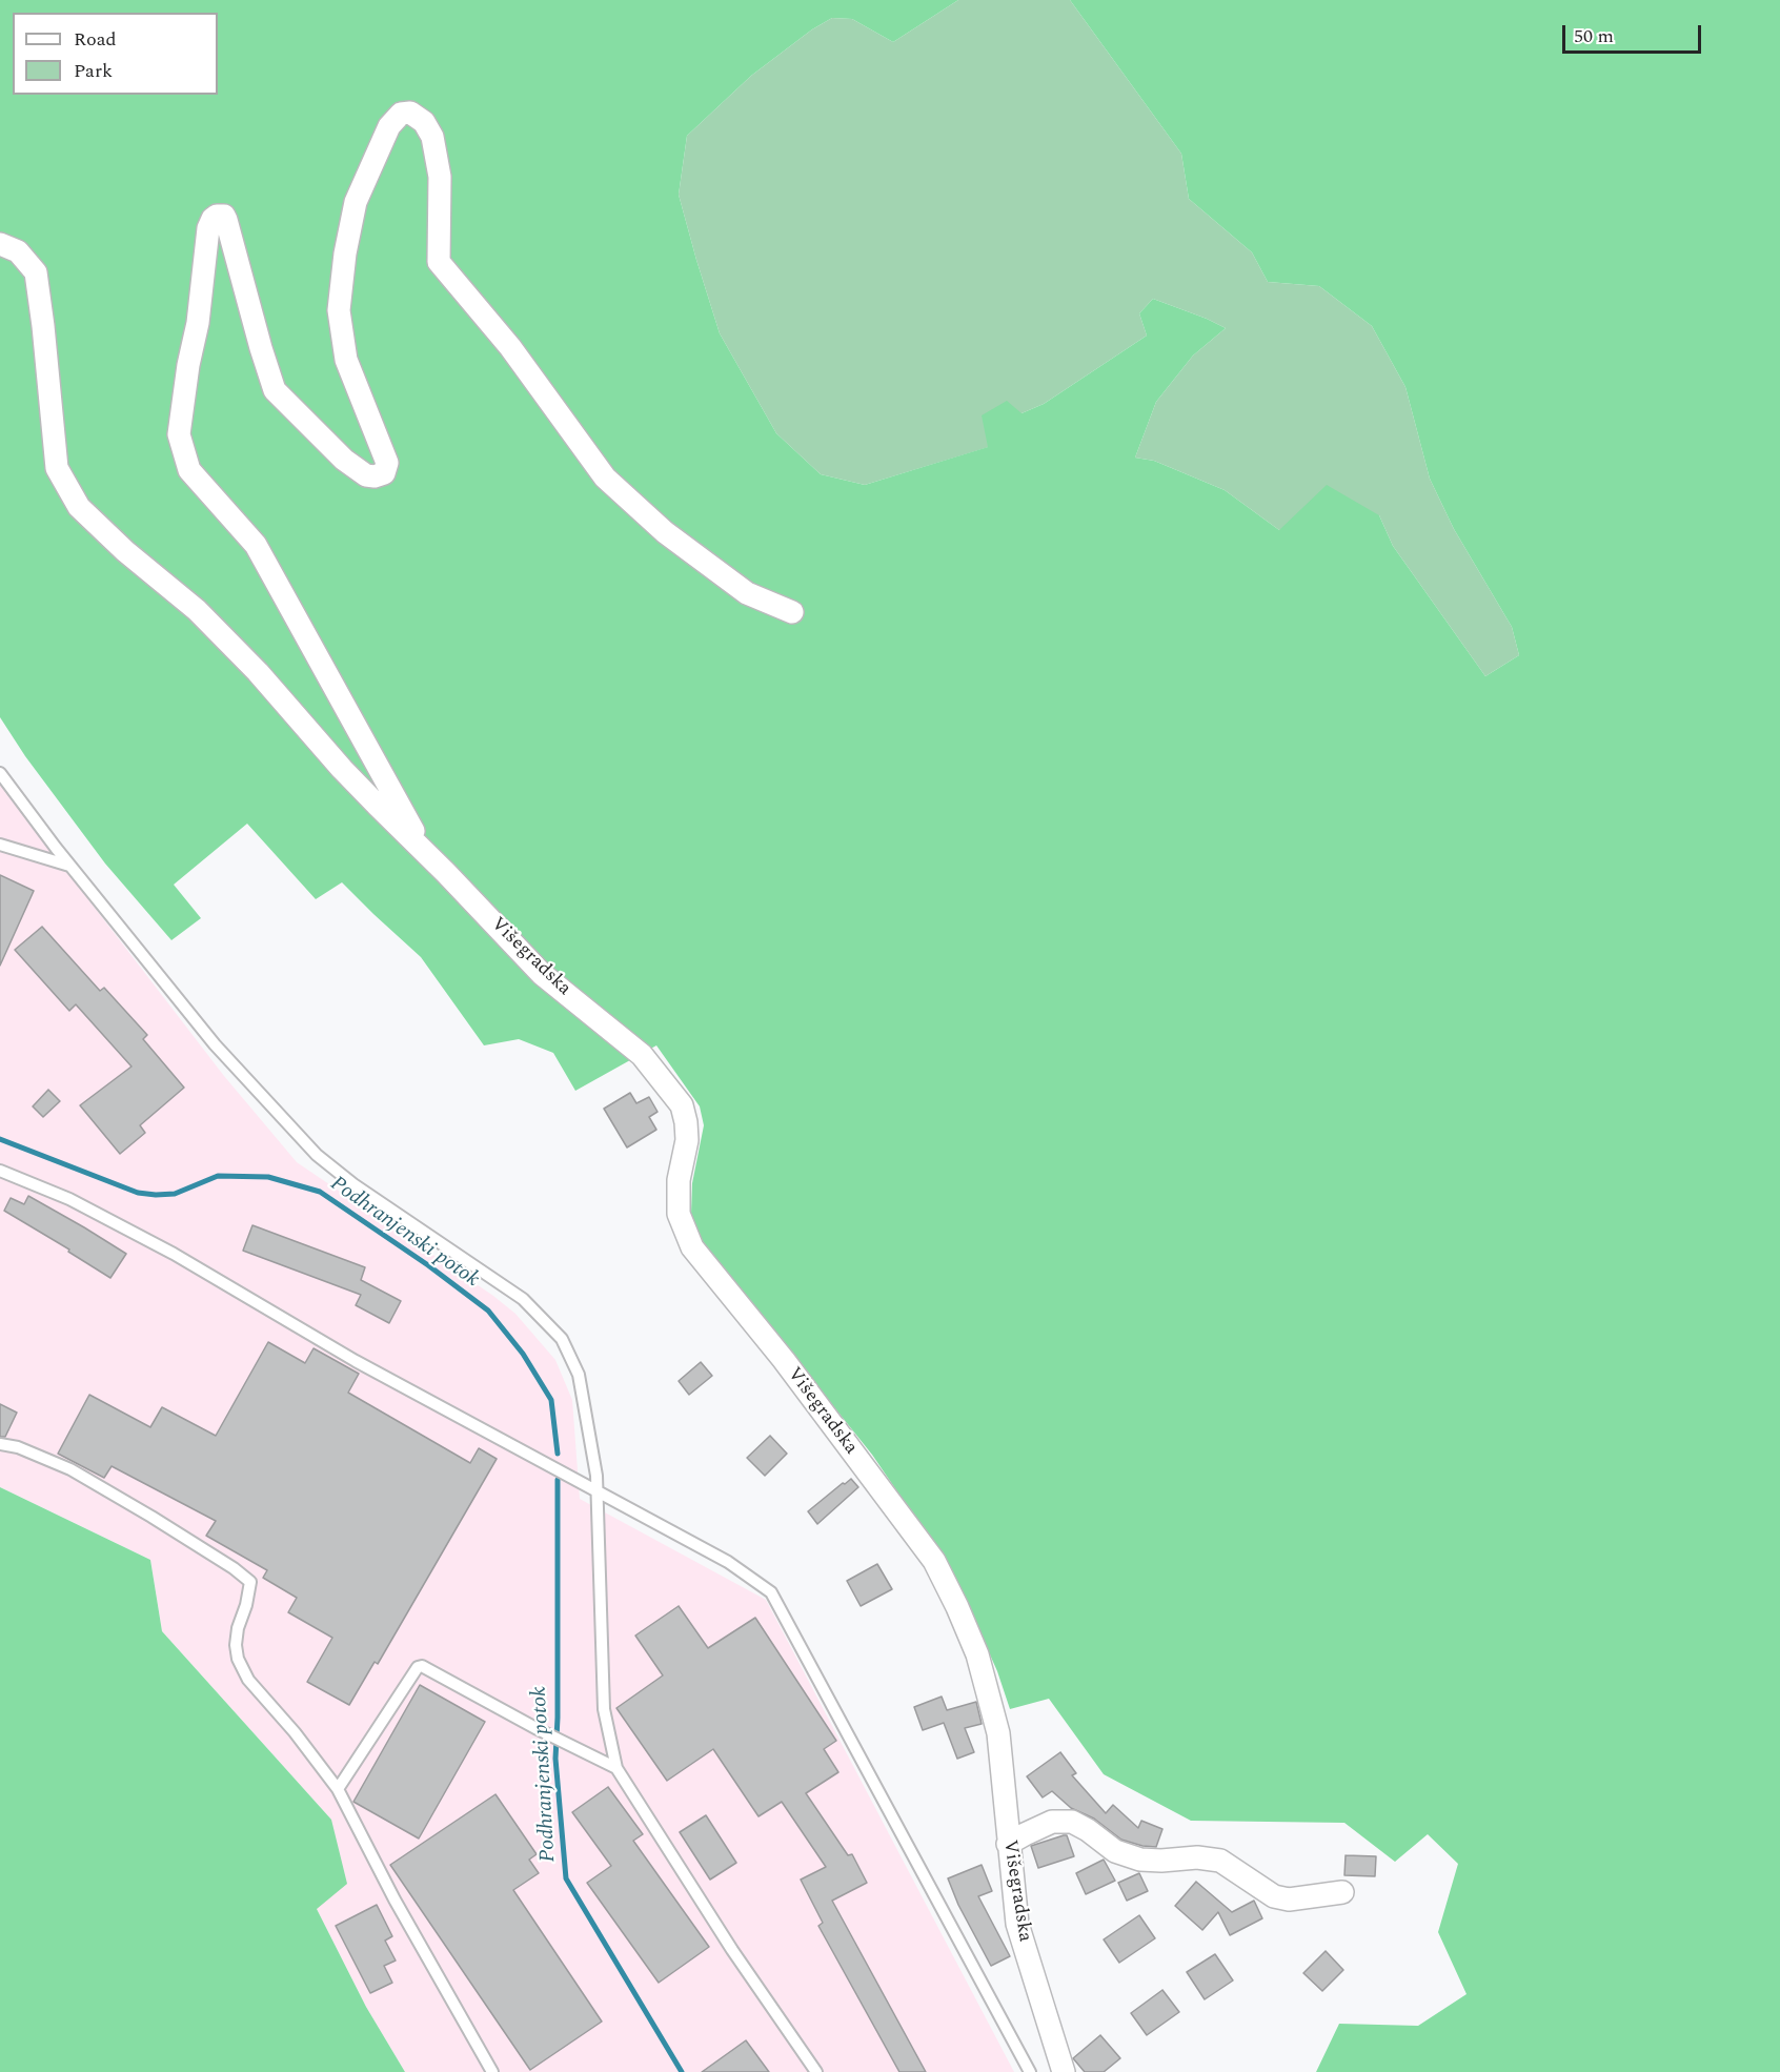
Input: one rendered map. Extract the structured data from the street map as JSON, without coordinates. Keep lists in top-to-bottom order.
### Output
{
  "streets": {
    "street": ["Višegradska"]
  },
  "water": ["Podhranjenski potok"],
  "legend": ["Road", "Park"],
  "scale_bar": "50 m"
}
